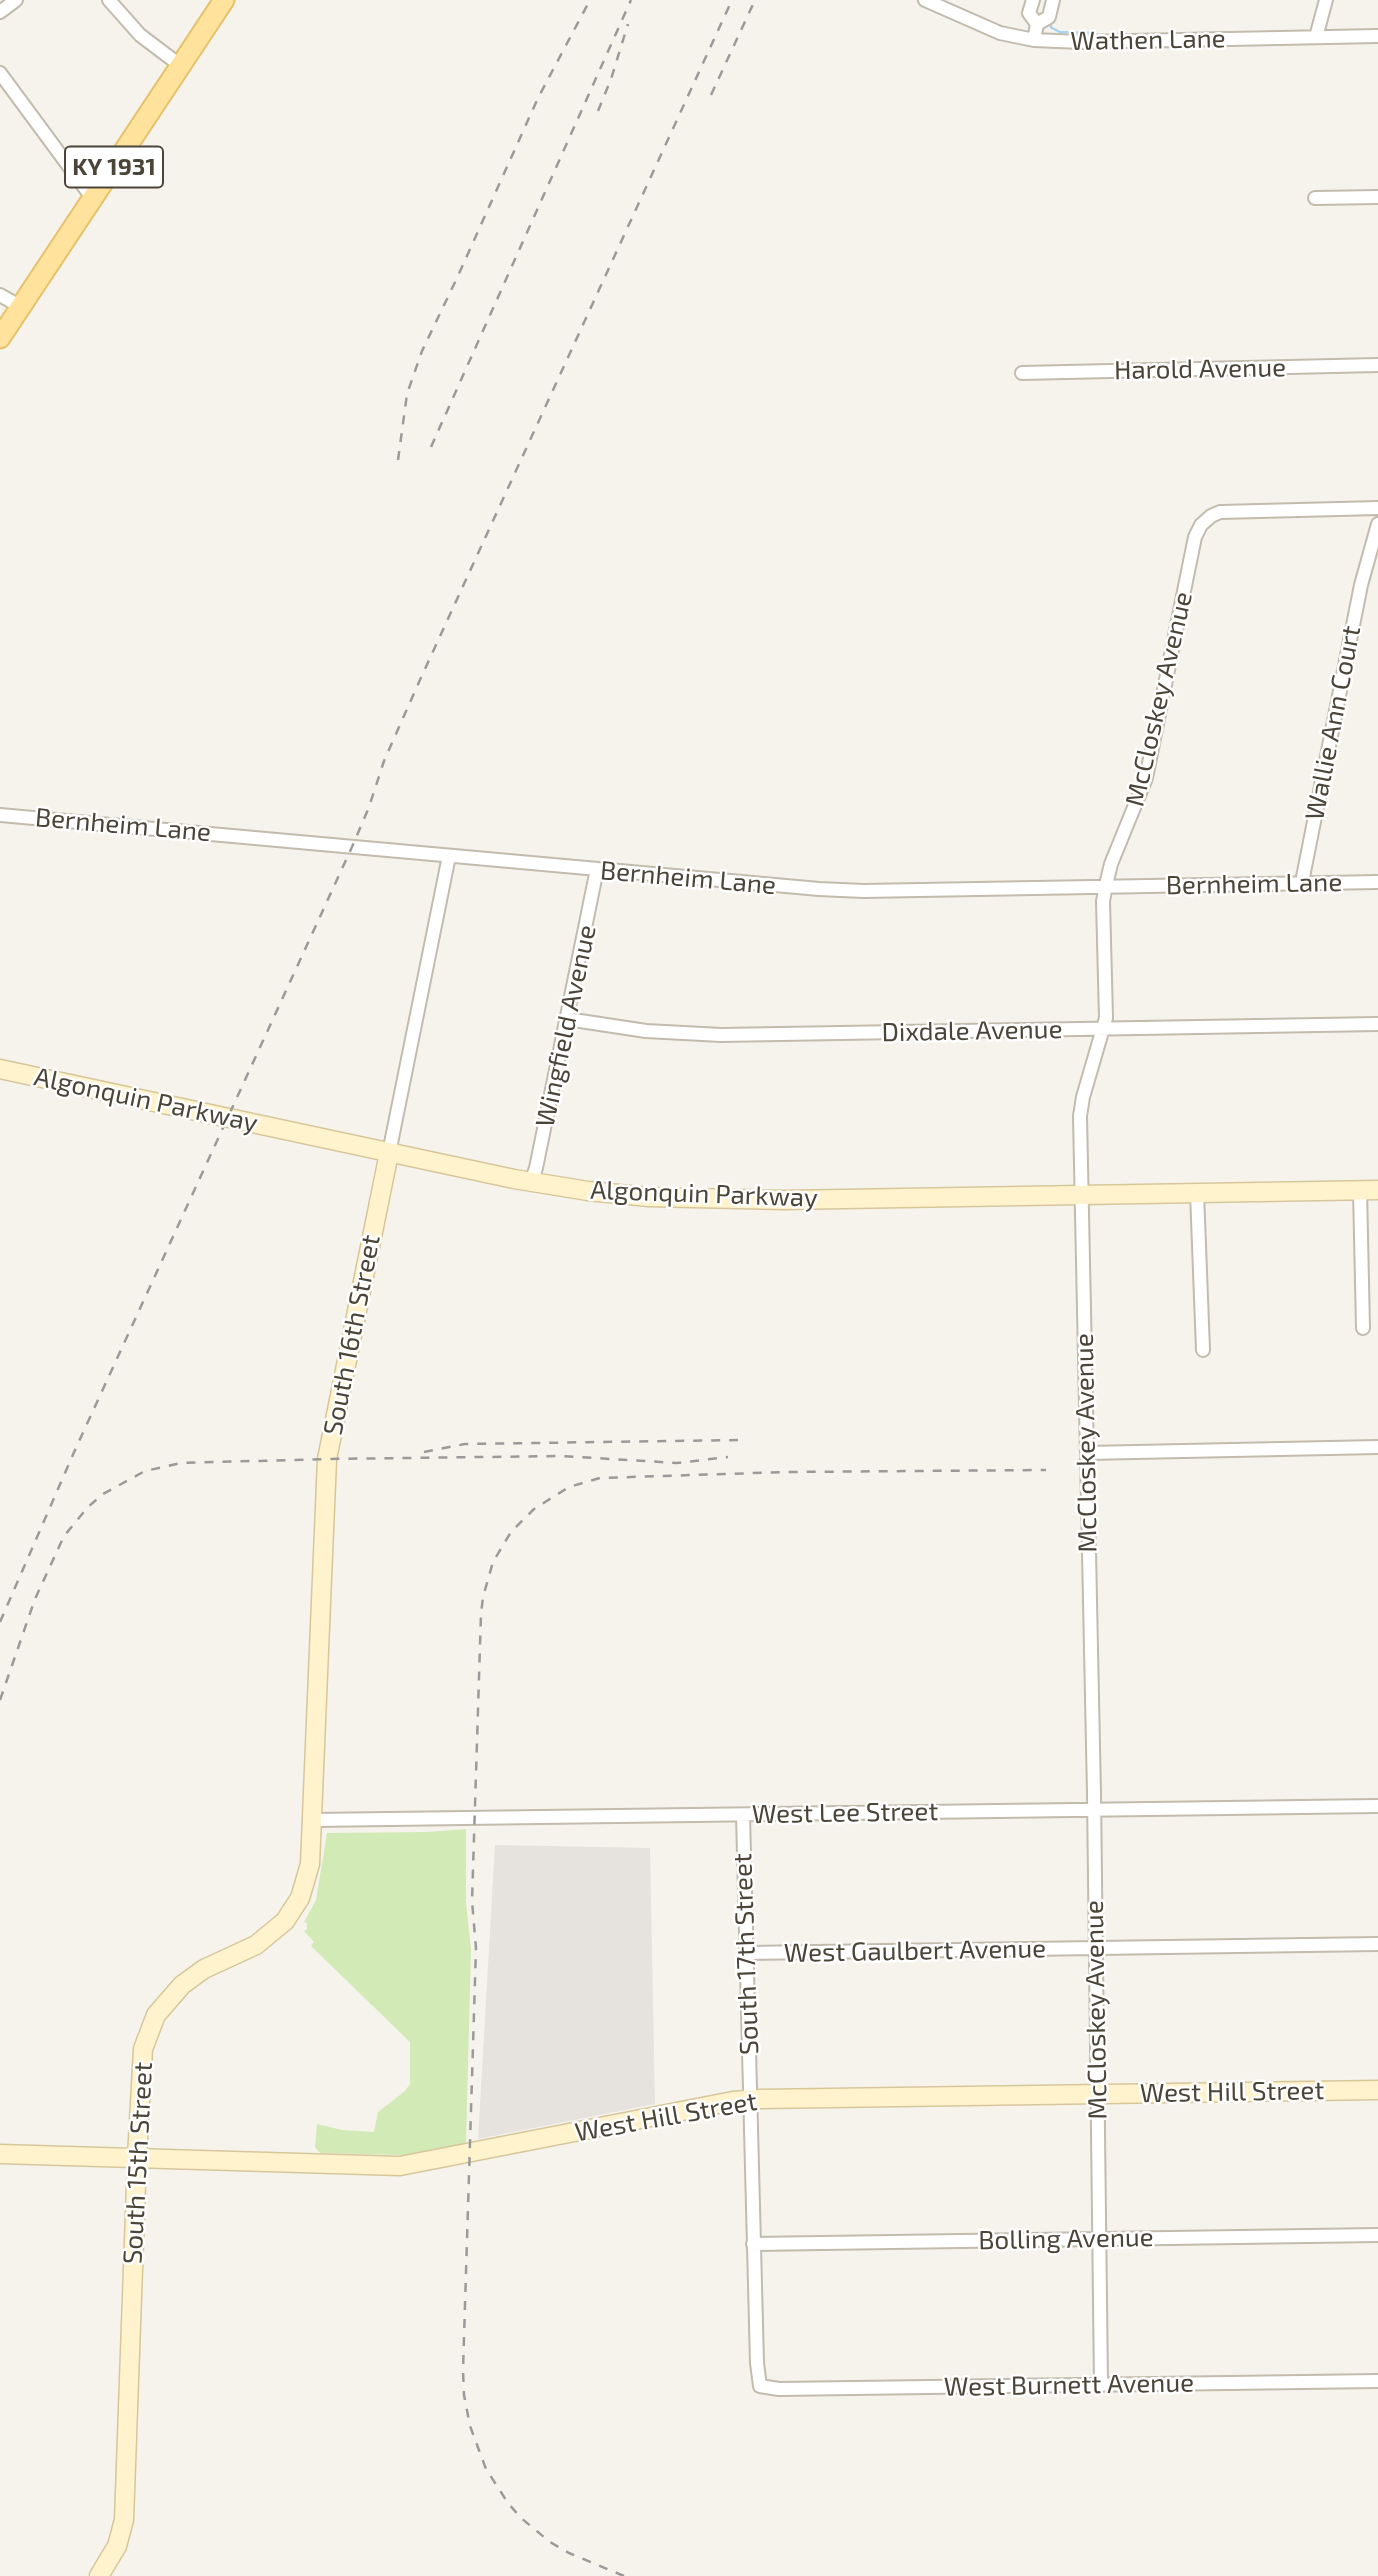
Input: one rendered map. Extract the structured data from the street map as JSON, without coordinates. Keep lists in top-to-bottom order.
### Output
{
  "streets": {
    "main road": ["KY 1931"],
    "street": [
      "Wathen Lane",
      "Harold Avenue",
      "McCloskey Avenue",
      "Wallie Ann Court",
      "Bernheim Lane",
      "Wingfield Avenue",
      "Dixdale Avenue",
      "Algonquin Parkway",
      "South 16th Street",
      "West Lee Street",
      "West Gaulbert Avenue",
      "South 17th Street",
      "West Hill Street",
      "South 15th Street",
      "Bolling Avenue",
      "West Burnett Avenue"
    ]
  },
  "crossings": [
    ["McCloskey Avenue", "Bernheim Lane"],
    ["McCloskey Avenue", "Dixdale Avenue"],
    ["McCloskey Avenue", "Algonquin Parkway"],
    ["McCloskey Avenue", "West Lee Street"],
    ["McCloskey Avenue", "West Gaulbert Avenue"],
    ["McCloskey Avenue", "West Hill Street"],
    ["McCloskey Avenue", "Bolling Avenue"],
    ["McCloskey Avenue", "West Burnett Avenue"],
    ["Wallie Ann Court", "Bernheim Lane"],
    ["Bernheim Lane", "Wingfield Avenue"],
    ["Bernheim Lane", "South 16th Street"],
    ["Wingfield Avenue", "Dixdale Avenue"],
    ["Wingfield Avenue", "Algonquin Parkway"],
    ["Algonquin Parkway", "South 16th Street"],
    ["South 16th Street", "West Lee Street"],
    ["South 16th Street", "South 15th Street"],
    ["West Lee Street", "South 17th Street"],
    ["West Lee Street", "South 15th Street"],
    ["West Gaulbert Avenue", "South 17th Street"],
    ["South 17th Street", "West Hill Street"],
    ["South 17th Street", "Bolling Avenue"],
    ["South 17th Street", "West Burnett Avenue"],
    ["West Hill Street", "South 15th Street"]
  ]
}
